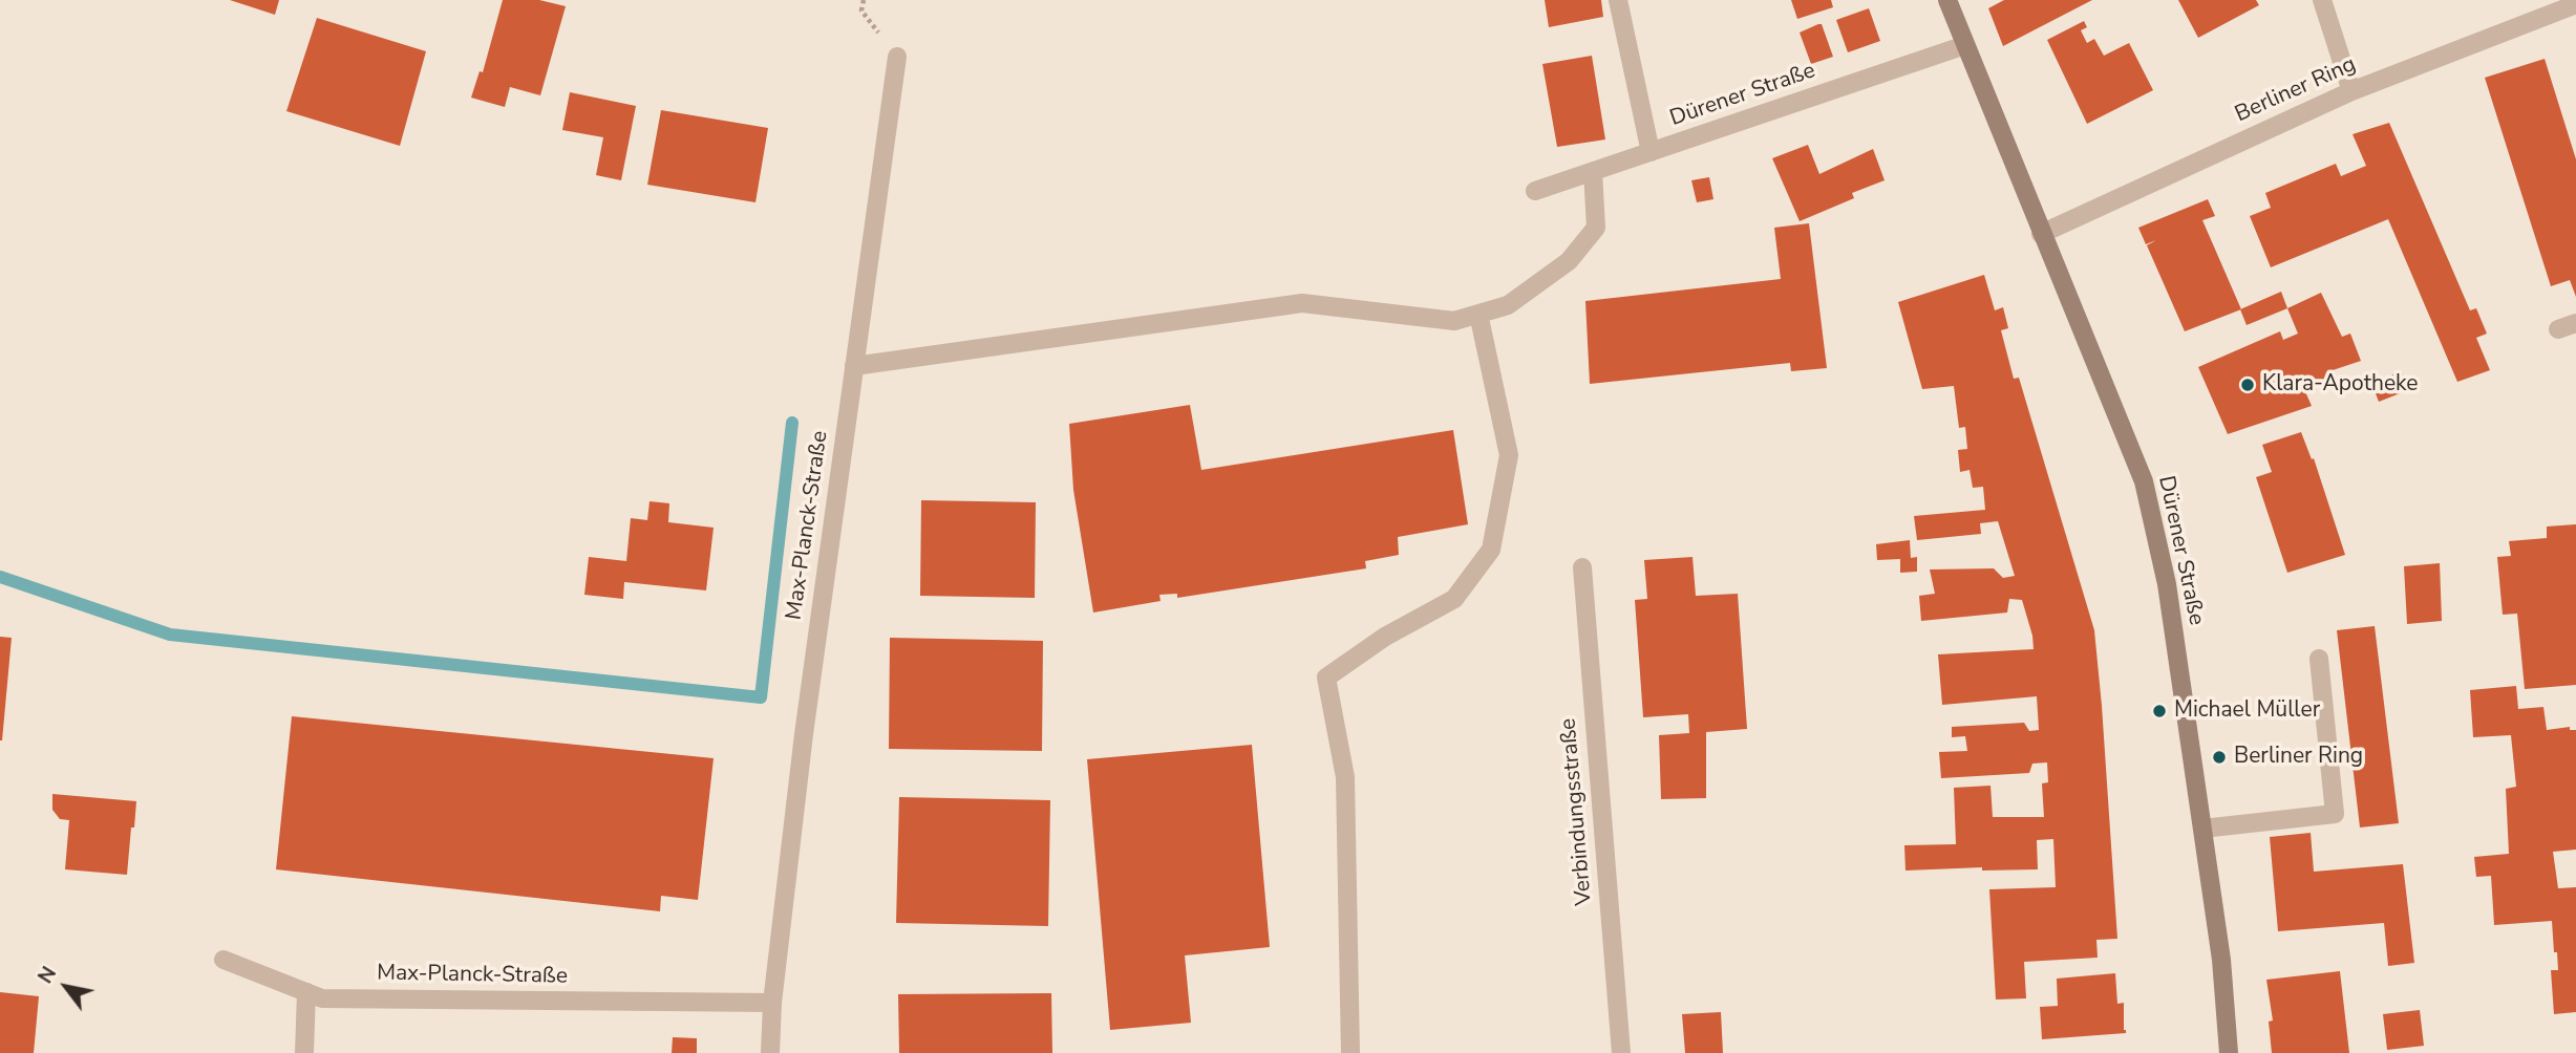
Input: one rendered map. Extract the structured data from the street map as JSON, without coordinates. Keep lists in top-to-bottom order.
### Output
{
  "streets": {
    "street": [
      "Berliner Ring",
      "Dürener Straße",
      "Max-Planck-Straße",
      "Verbindungsstraße"
    ]
  },
  "crossings": [
    ["Berliner Ring", "Dürener Straße"]
  ],
  "places": ["Klara-Apotheke", "Michael Müller", "Berliner Ring"],
  "north": "top left"
}
